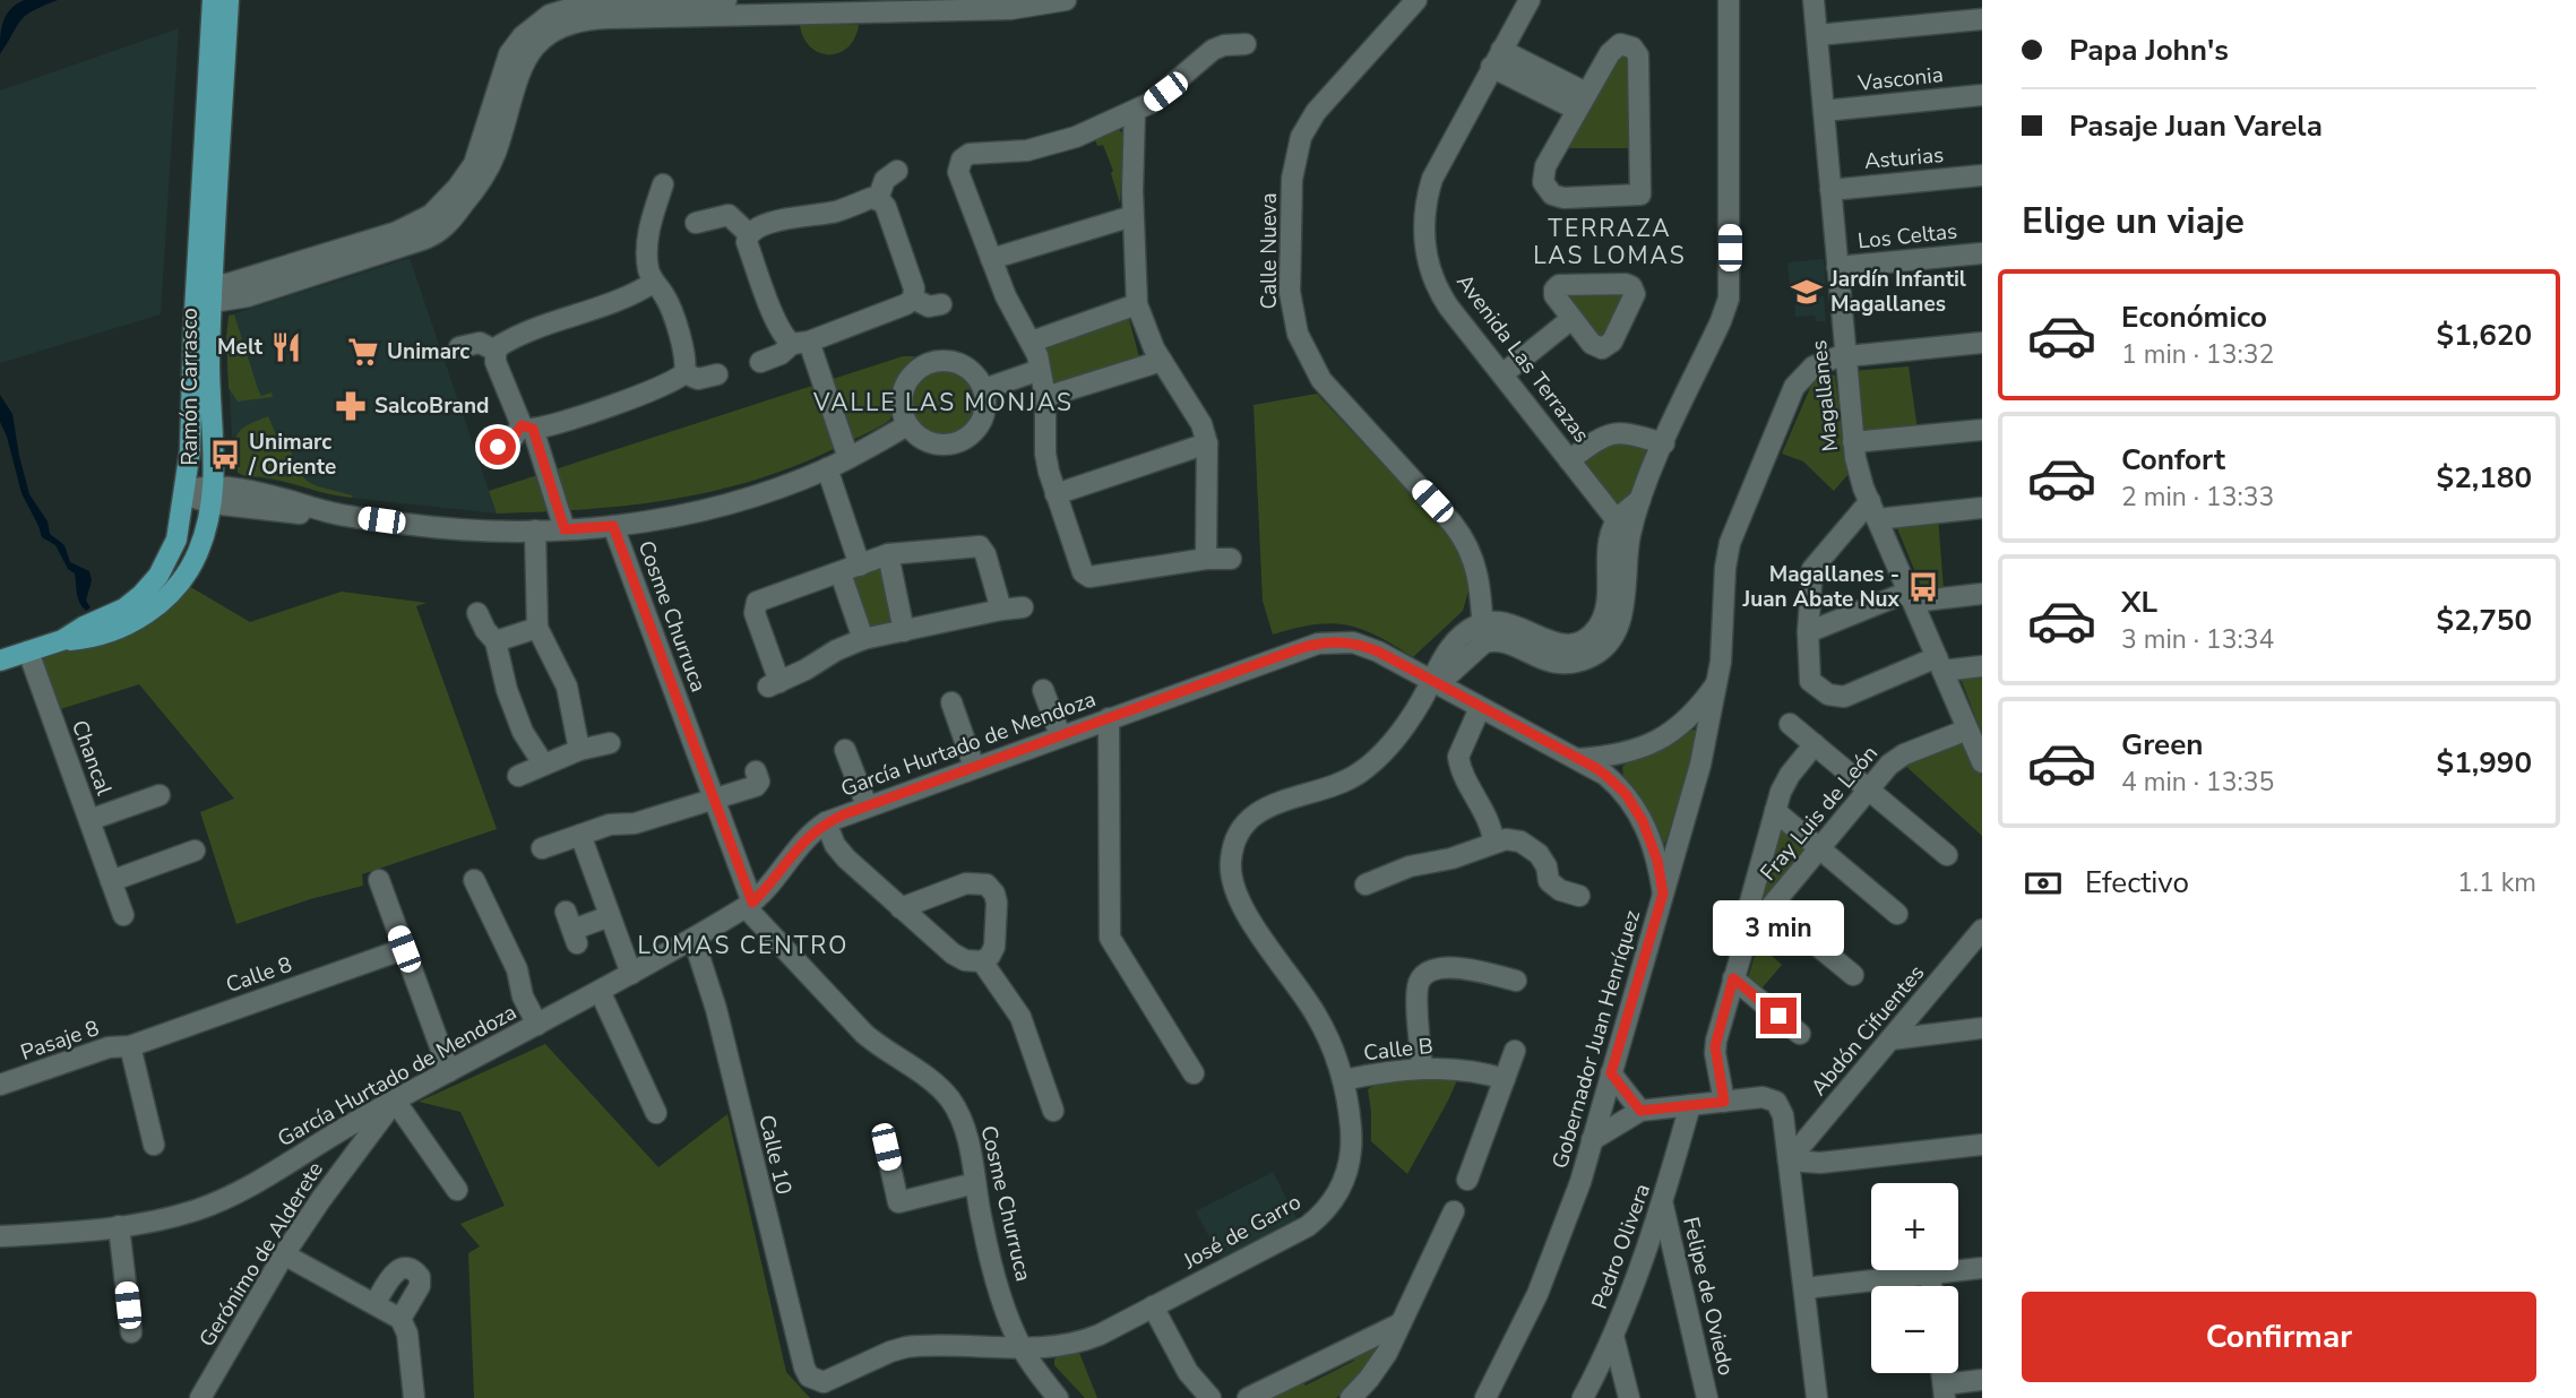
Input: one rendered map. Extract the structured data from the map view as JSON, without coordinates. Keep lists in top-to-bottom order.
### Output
{
  "streets": {
    "main road": ["Ramón Carrasco"],
    "street": [
      "Vasconia",
      "Asturias",
      "Los Celtas",
      "Calle Nueva",
      "Avenida Las Terrazas",
      "Magallanes",
      "Cosme Churruca",
      "García Hurtado de Mendoza",
      "Chancal",
      "Fray Luis de León",
      "Calle 8",
      "Abdón Cifuentes",
      "Gobernador Juan Henríquez",
      "Pasaje 8",
      "Calle B",
      "Calle 10",
      "José de Garro",
      "Pedro Olivera",
      "Gerónimo de Alderete",
      "Felipe de Oviedo"
    ]
  },
  "crossings": [
    ["Vasconia", "Magallanes"],
    ["Asturias", "Magallanes"],
    ["Los Celtas", "Magallanes"],
    ["Calle Nueva", "Avenida Las Terrazas"],
    ["Ramón Carrasco", "Cosme Churruca"],
    ["Ramón Carrasco", "Chancal"],
    ["Magallanes", "Fray Luis de León"],
    ["Magallanes", "Gobernador Juan Henríquez"],
    ["Cosme Churruca", "García Hurtado de Mendoza"],
    ["Cosme Churruca", "José de Garro"],
    ["García Hurtado de Mendoza", "Gobernador Juan Henríquez"],
    ["García Hurtado de Mendoza", "Calle 10"],
    ["García Hurtado de Mendoza", "José de Garro"],
    ["García Hurtado de Mendoza", "Gerónimo de Alderete"],
    ["Calle 8", "Pasaje 8"],
    ["Calle B", "José de Garro"],
    ["Calle 10", "José de Garro"],
    ["Pedro Olivera", "Felipe de Oviedo"]
  ],
  "districts": ["TERRAZA LAS LOMAS", "VALLE LAS MONJAS", "LOMAS CENTRO"],
  "places": {
    "school or university": ["Jardín Infantil Magallanes"],
    "restaurant": ["Melt"],
    "supermarket": ["Unimarc"],
    "pharmacy": ["SalcoBrand"],
    "bus stop": ["Unimarc / Oriente", "Magallanes - Juan Abate Nux"]
  },
  "page": {
    "banner": ["Papa John's", "Pasaje Juan Varela"],
    "heading": "Elige un viaje",
    "list": [
      {
        "name": "Económico",
        "note": "1 min · 13:32",
        "value": "$1,620"
      },
      {
        "name": "Confort",
        "note": "2 min · 13:33",
        "value": "$2,180"
      },
      {
        "name": "XL",
        "note": "3 min · 13:34",
        "value": "$2,750"
      },
      {
        "name": "Green",
        "note": "4 min · 13:35",
        "value": "$1,990"
      }
    ],
    "pay": ["Efectivo", "1.1 km"],
    "bubble": "3 min",
    "map_buttons": ["+", "−"],
    "buttons": "Confirmar"
  }
}
